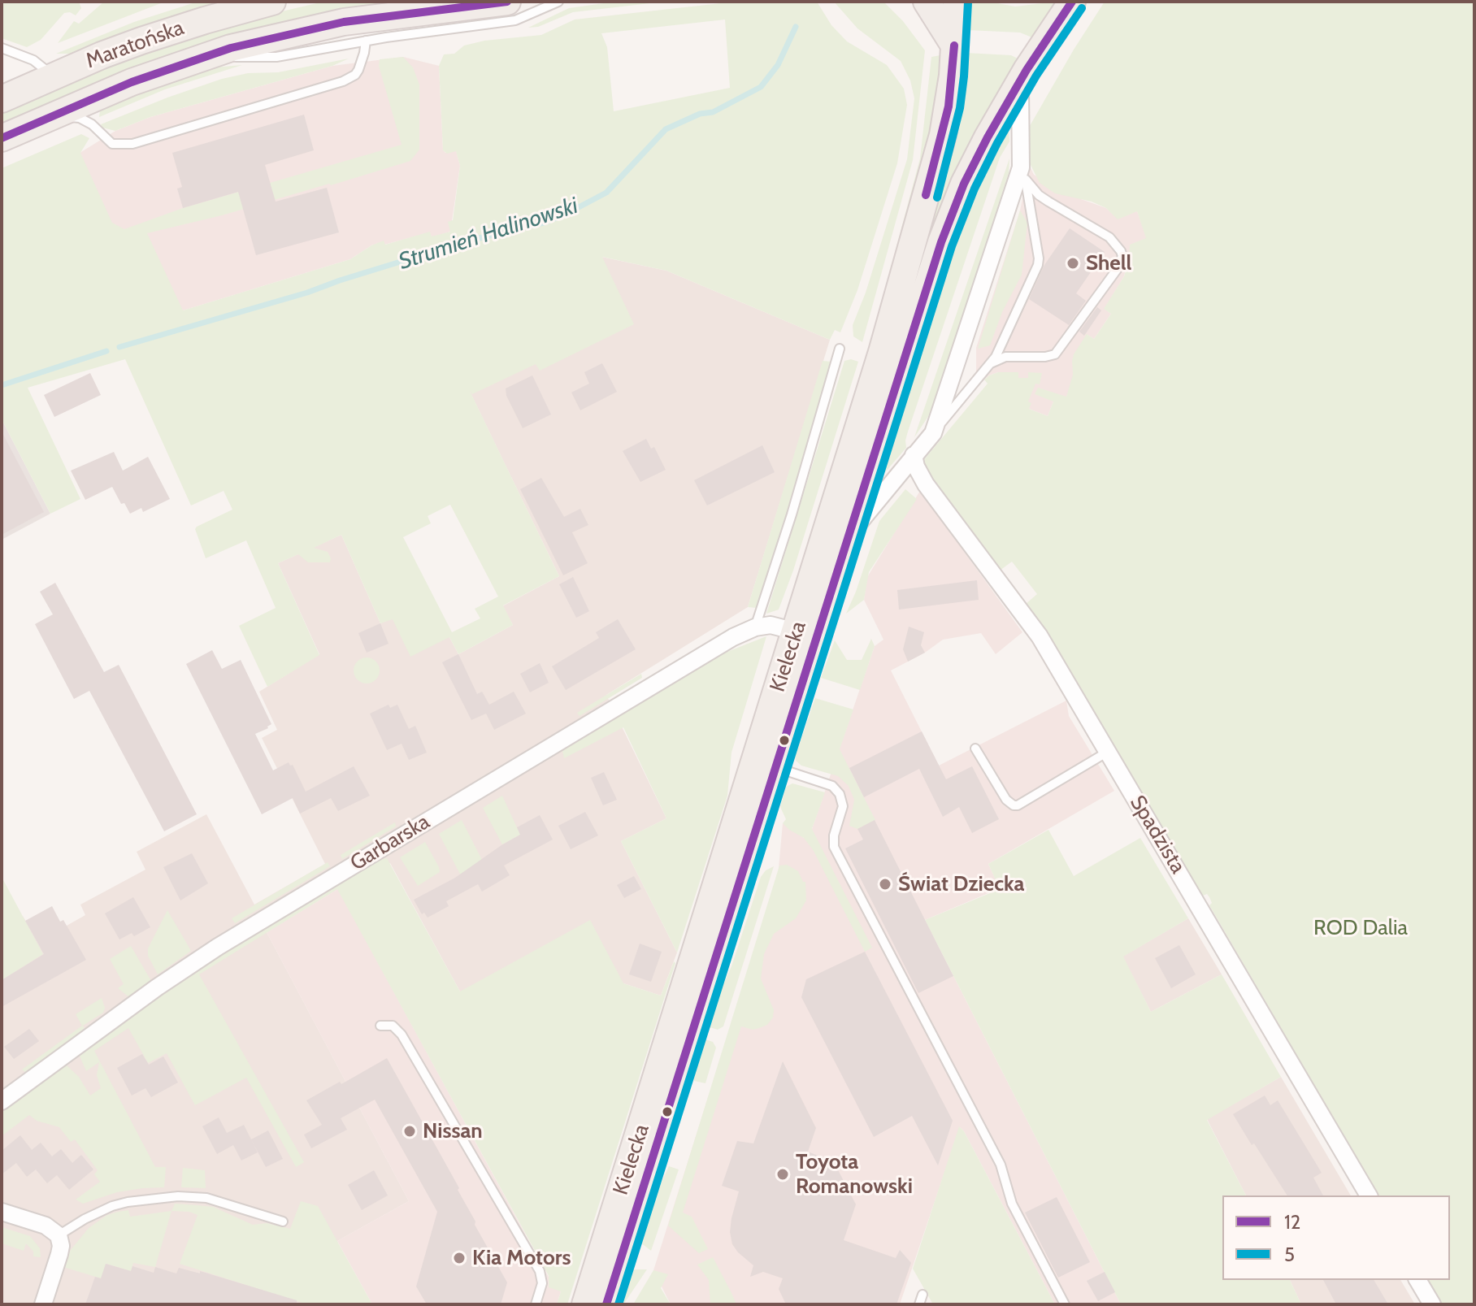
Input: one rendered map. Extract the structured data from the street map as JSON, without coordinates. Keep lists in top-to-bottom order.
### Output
{
  "streets": {
    "main road": ["Maratońska", "Kielecka"],
    "street": ["Spadzista", "Garbarska"]
  },
  "crossings": [
    ["Kielecka", "Garbarska"]
  ],
  "water": ["Strumień Halinowski"],
  "parks": ["ROD Dalia"],
  "places": [
    "Shell",
    "Świat Dziecka",
    "Nissan",
    "Toyota Romanowski",
    "Kia Motors"
  ],
  "lines": ["transit line 12", "transit line 5"],
  "legend": ["12", "5"]
}
